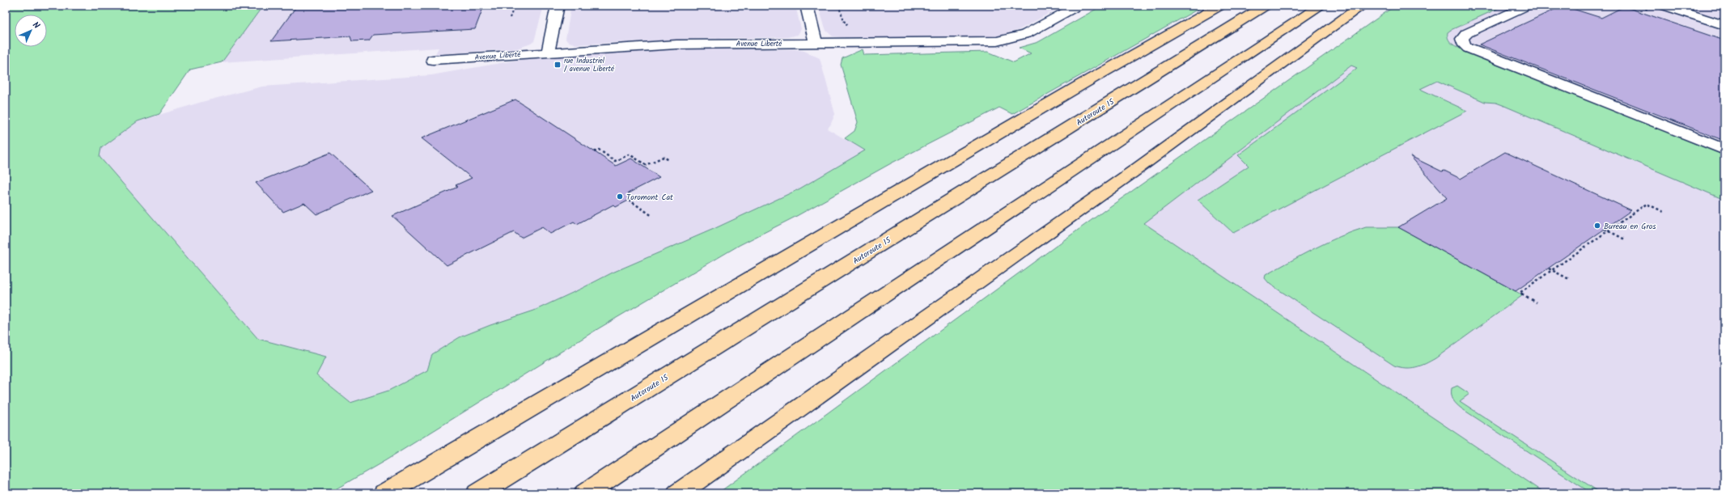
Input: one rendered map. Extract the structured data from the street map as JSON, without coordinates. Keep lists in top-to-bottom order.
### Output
{
  "streets": {
    "highway": ["Autoroute 15"],
    "street": ["Avenue Liberté"]
  },
  "places": {
    "transit": ["rue Industriel / avenue Liberté"],
    "other": ["Toromont Cat", "Bureau en Gros"]
  },
  "north": "top right"
}
